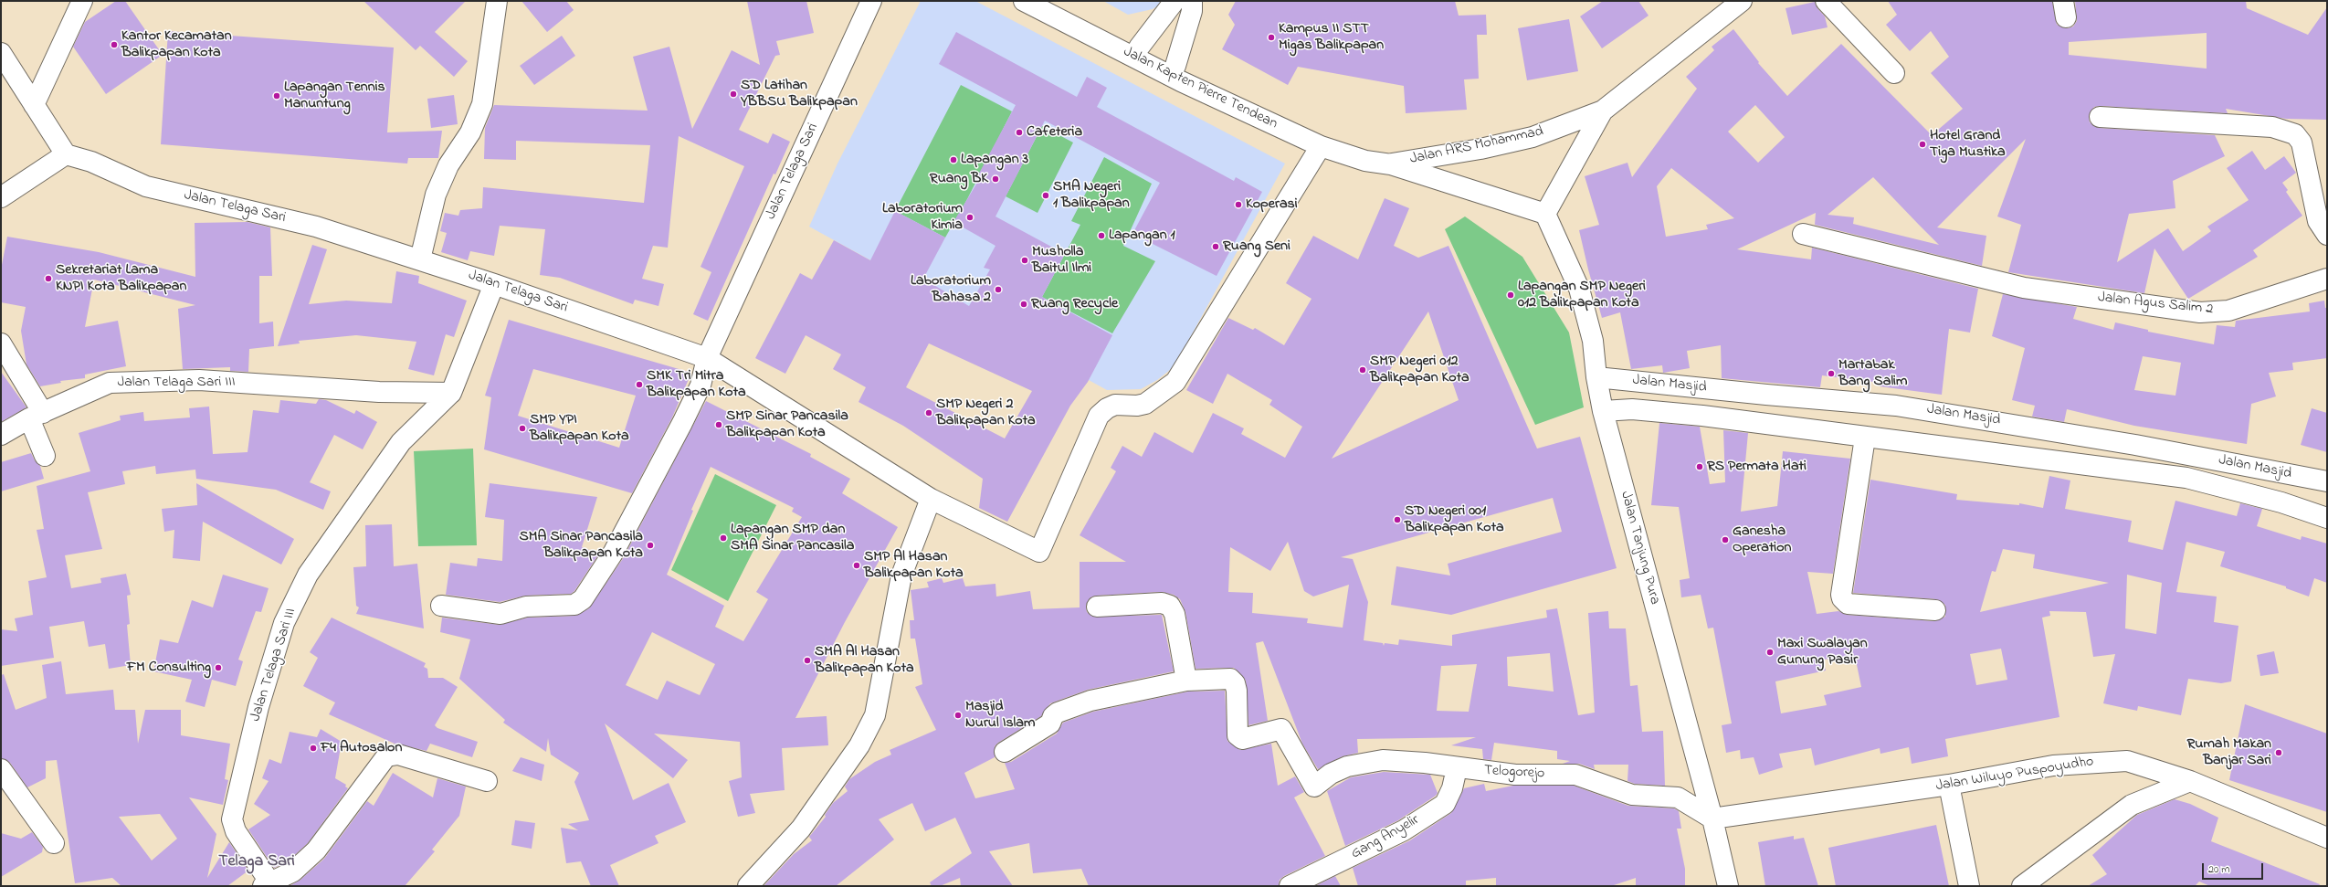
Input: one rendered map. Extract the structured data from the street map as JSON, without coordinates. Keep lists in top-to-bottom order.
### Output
{
  "streets": {
    "street": [
      "Jalan Kapten Pierre Tendean",
      "Jalan ARS Mohammad",
      "Jalan Telaga Sari",
      "Jalan Agus Salim 2",
      "Jalan Telaga Sari III",
      "Jalan Masjid",
      "Jalan Tanjung Pura",
      "Telogorejo",
      "Jalan Wiluyo Puspoyudho",
      "Gang Anyelir"
    ]
  },
  "crossings": [
    ["Jalan Kapten Pierre Tendean", "Jalan ARS Mohammad"],
    ["Jalan Kapten Pierre Tendean", "Jalan Tanjung Pura"],
    ["Jalan ARS Mohammad", "Jalan Tanjung Pura"],
    ["Jalan Telaga Sari", "Jalan Telaga Sari III"],
    ["Jalan Masjid", "Jalan Tanjung Pura"],
    ["Jalan Tanjung Pura", "Telogorejo"],
    ["Jalan Tanjung Pura", "Jalan Wiluyo Puspoyudho"],
    ["Telogorejo", "Jalan Wiluyo Puspoyudho"],
    ["Telogorejo", "Gang Anyelir"]
  ],
  "districts": ["Telaga Sari"],
  "places": [
    "Kampus II STT Migas Balikpapan",
    "Kantor Kecamatan Balikpapan Kota",
    "SD Latihan YBBSU Balikpapan",
    "Lapangan Tennis Manuntung",
    "Cafeteria",
    "Hotel Grand Tiga Mustika",
    "Lapangan 3",
    "Ruang BK",
    "SMA Negeri 1 Balikpapan",
    "Koperasi",
    "Laboratorium Kimia",
    "Lapangan 1",
    "Ruang Seni",
    "Musholla Baitul Ilmi",
    "Sekretariat Lama KNPI Kota Balikpapan",
    "Laboratorium Bahasa 2",
    "Lapangan SMP Negeri 012 Balikpapan Kota",
    "Ruang Recycle",
    "SMP Negeri 012 Balikpapan Kota",
    "Martabak Bang Salim",
    "SMK Tri Mitra Balikpapan Kota",
    "SMP Negeri 2 Balikpapan Kota",
    "SMP Sinar Pancasila Balikpapan Kota",
    "SMP YPI Balikpapan Kota",
    "RS Permata Hati",
    "SD Negeri 001 Balikpapan Kota",
    "Lapangan SMP dan SMA Sinar Pancasila",
    "Ganesha Operation",
    "SMA Sinar Pancasila Balikpapan Kota",
    "SMP Al Hasan Balikpapan Kota",
    "Maxi Swalayan Gunung Pasir",
    "SMA Al Hasan Balikpapan Kota",
    "FM Consulting",
    "Masjid Nurul Islam",
    "F4 Autosalon",
    "Rumah Makan Banjar Sari"
  ],
  "scale_bar": "20 m"
}
